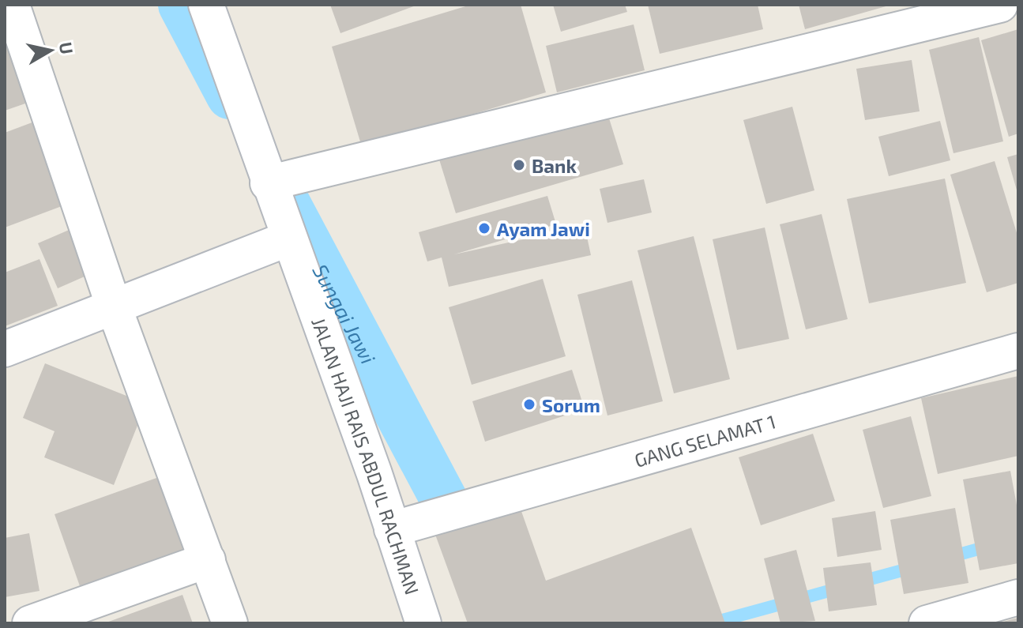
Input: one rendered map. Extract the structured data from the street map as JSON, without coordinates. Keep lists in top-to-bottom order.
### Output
{
  "streets": {
    "street": ["GANG SELAMAT 1", "JALAN HAJI RAIS ABDUL RACHMAN"]
  },
  "crossings": [
    ["GANG SELAMAT 1", "JALAN HAJI RAIS ABDUL RACHMAN"]
  ],
  "water": ["Sungai Jawi"],
  "places": ["Bank", "Ayam Jawi", "Sorum"],
  "north": "right"
}
